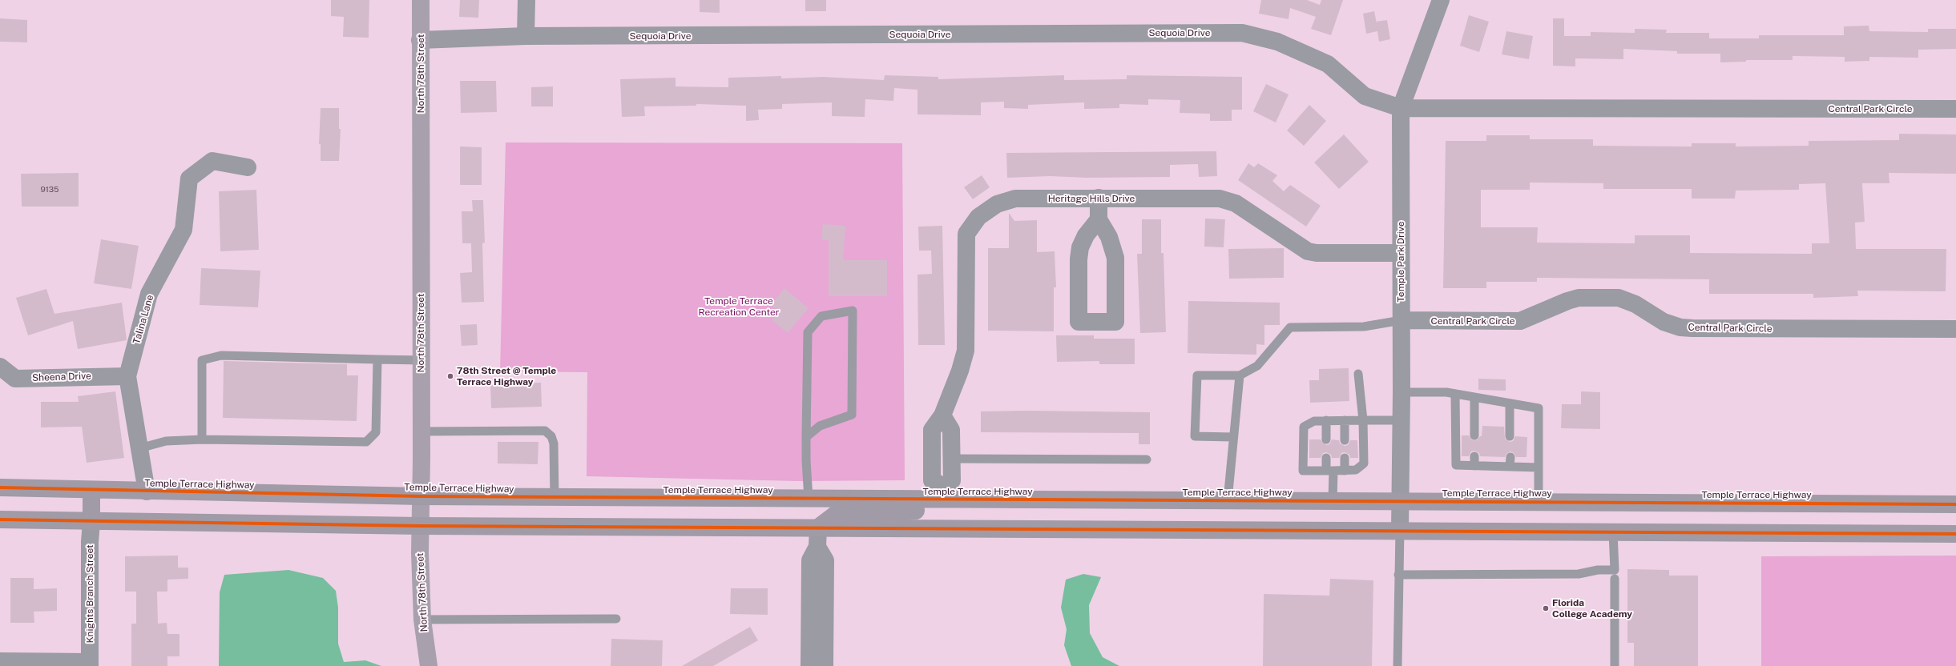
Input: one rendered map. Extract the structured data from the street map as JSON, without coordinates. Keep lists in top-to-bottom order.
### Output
{
  "streets": {
    "main road": ["Temple Terrace Highway"],
    "street": [
      "Sequoia Drive",
      "North 78th Street",
      "Central Park Circle",
      "Heritage Hills Drive",
      "Temple Park Drive",
      "Talina Lane",
      "Sheena Drive",
      "Knights Branch Street"
    ]
  },
  "crossings": [
    ["Sequoia Drive", "North 78th Street"],
    ["Sequoia Drive", "Central Park Circle"],
    ["Sequoia Drive", "Temple Park Drive"],
    ["North 78th Street", "Temple Terrace Highway"],
    ["Central Park Circle", "Temple Park Drive"],
    ["Heritage Hills Drive", "Temple Park Drive"],
    ["Heritage Hills Drive", "Temple Terrace Highway"],
    ["Temple Park Drive", "Temple Terrace Highway"],
    ["Talina Lane", "Sheena Drive"],
    ["Talina Lane", "Temple Terrace Highway"]
  ],
  "parks": ["Temple Terrace Recreation Center"],
  "places": ["78th Street @ Temple Terrace Highway", "Florida College Academy"],
  "house_numbers": ["9135"]
}
